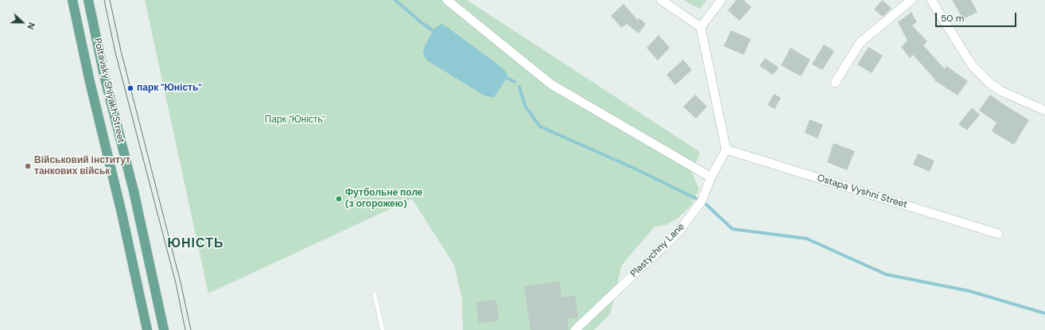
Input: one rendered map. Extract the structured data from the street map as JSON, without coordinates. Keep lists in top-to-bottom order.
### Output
{
  "streets": {
    "main road": ["Poltavsky Shlyakh Street"],
    "street": ["Ostapa Vyshni Street", "Plastychny Lane"]
  },
  "crossings": [
    ["Ostapa Vyshni Street", "Plastychny Lane"]
  ],
  "districts": ["ЮНІСТЬ"],
  "parks": ["Парк \"Юність\""],
  "places": ["парк \"Юність\"", "Військовий інститут танкових військ", "Футбольне поле (з огорожею)"],
  "scale_bar": "50 m",
  "north": "right"
}
